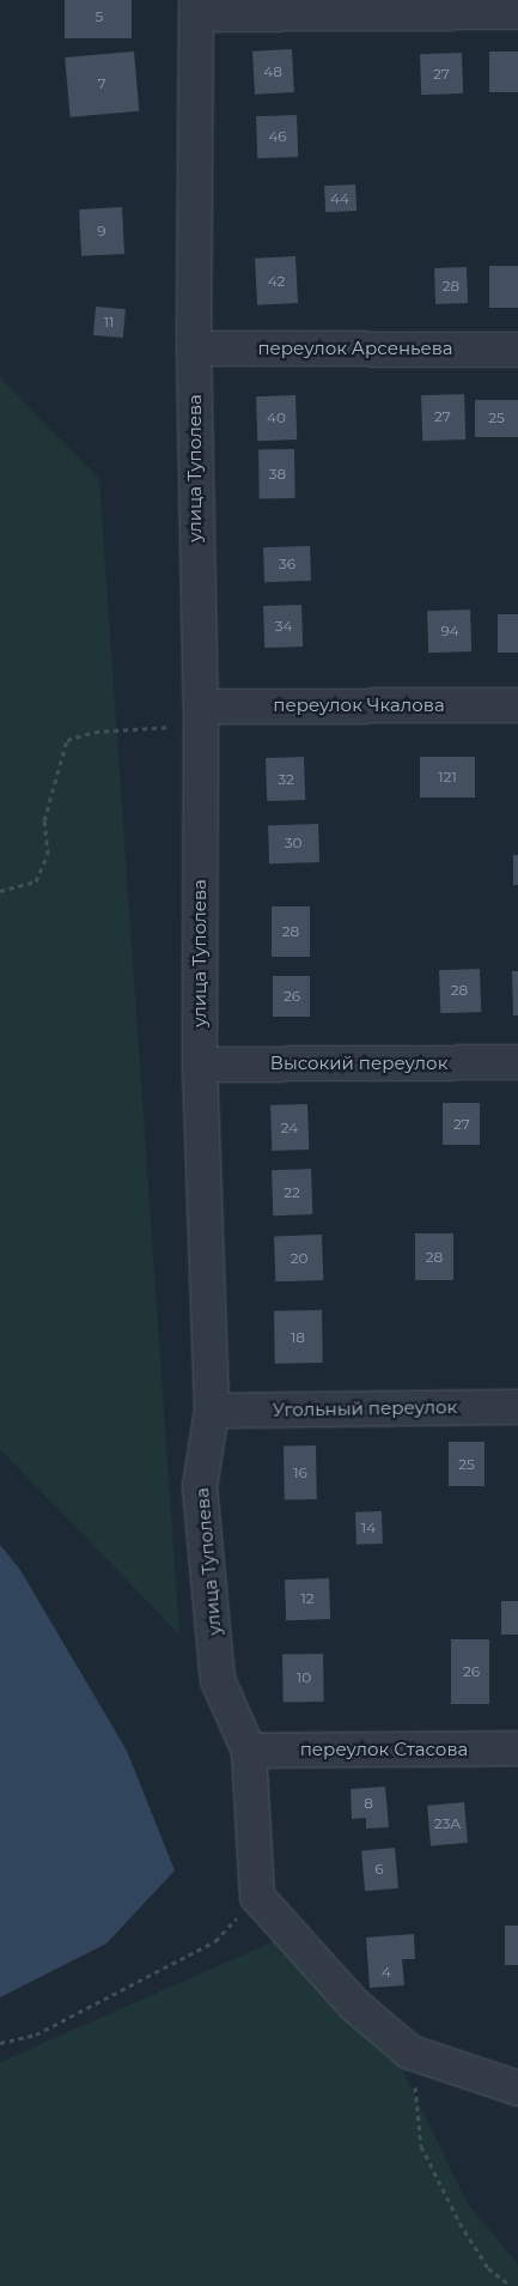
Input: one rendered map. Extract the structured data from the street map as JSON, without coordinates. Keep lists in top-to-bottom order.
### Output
{
  "streets": {
    "street": [
      "переулок Арсеньева",
      "улица Туполева",
      "переулок Чкалова",
      "Высокий переулок",
      "Угольный переулок",
      "переулок Стасова"
    ]
  },
  "crossings": [
    ["переулок Арсеньева", "улица Туполева"],
    ["улица Туполева", "переулок Чкалова"],
    ["улица Туполева", "Высокий переулок"],
    ["улица Туполева", "Угольный переулок"],
    ["улица Туполева", "переулок Стасова"]
  ],
  "house_numbers": [
    "5",
    "48",
    "27",
    "7",
    "46",
    "44",
    "9",
    "42",
    "28",
    "11",
    "27",
    "40",
    "25",
    "38",
    "36",
    "34",
    "94",
    "121",
    "32",
    "30",
    "28",
    "28",
    "26",
    "27",
    "24",
    "22",
    "28",
    "20",
    "18",
    "25",
    "16",
    "14",
    "12",
    "26",
    "10",
    "8",
    "23А",
    "6",
    "4"
  ]
}
